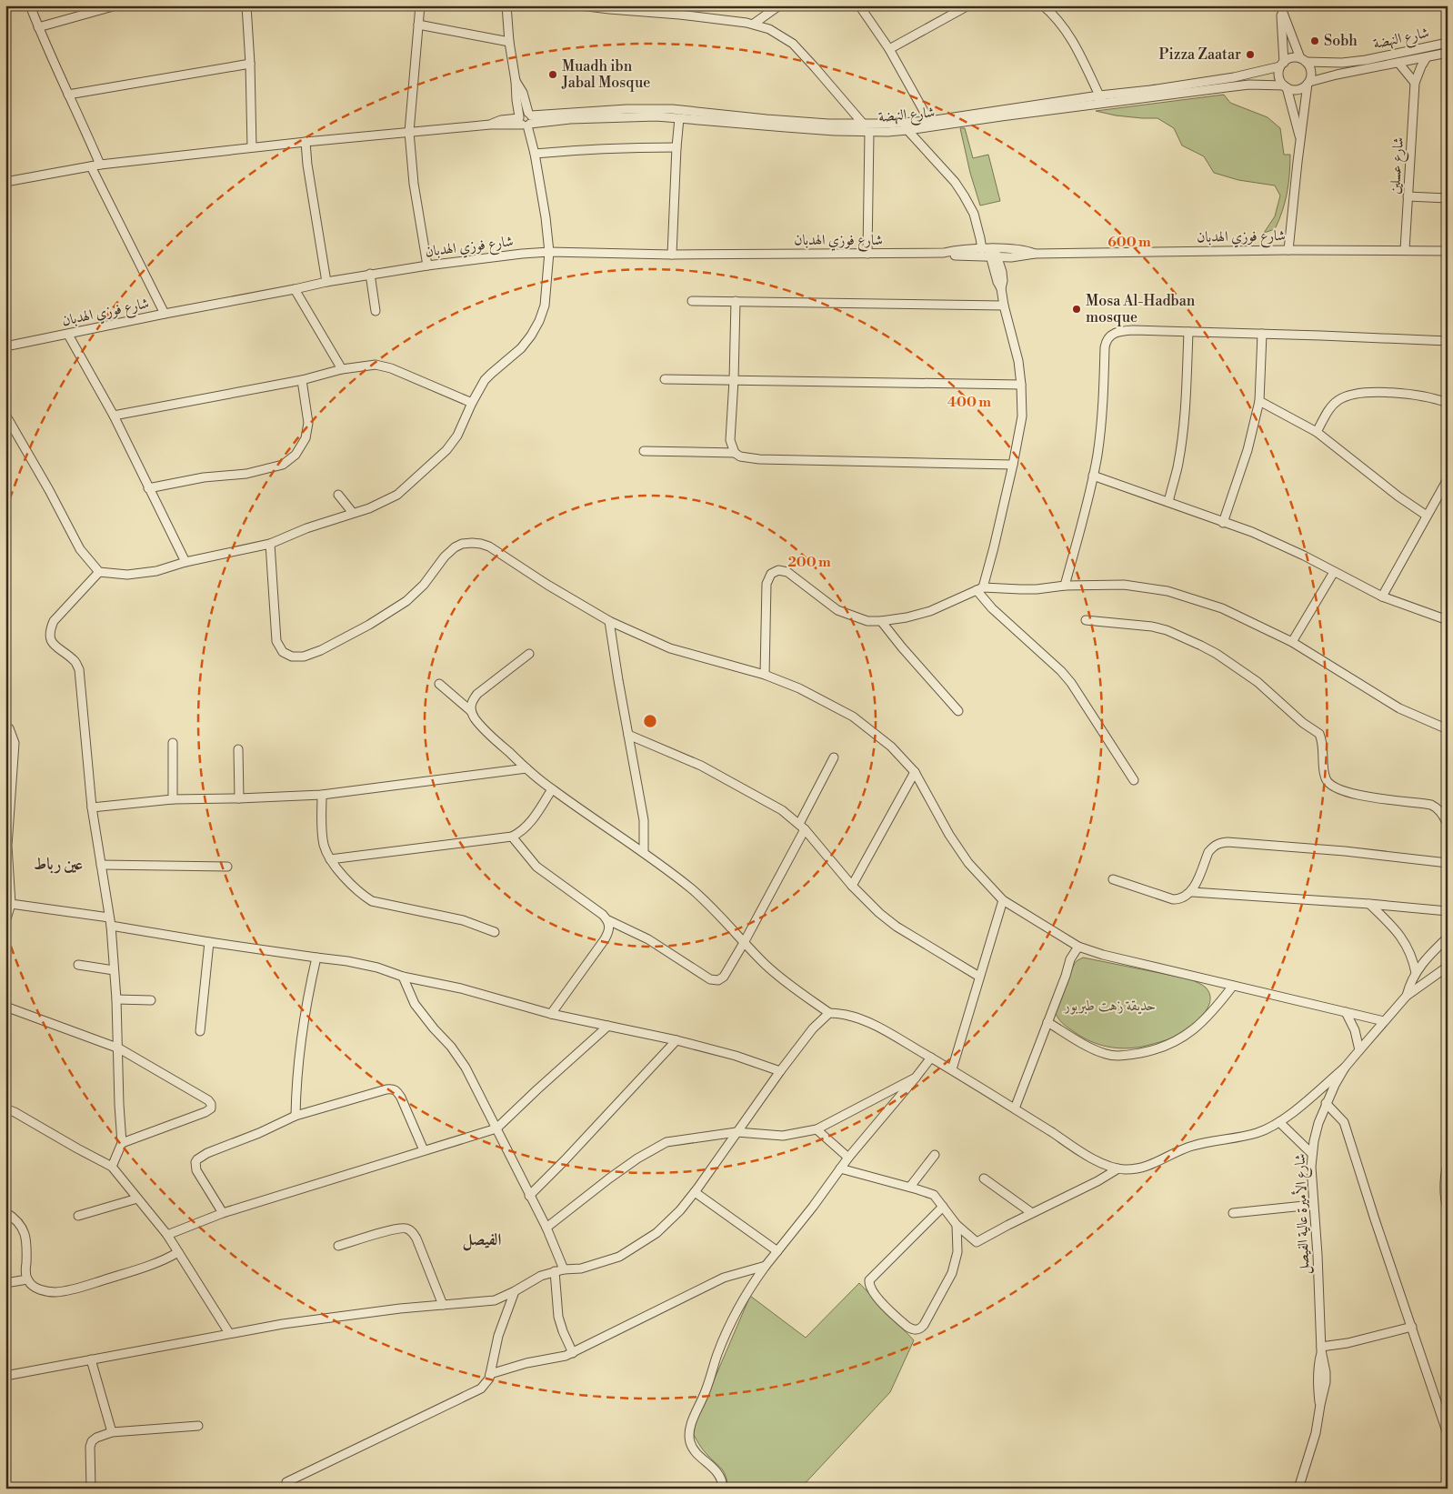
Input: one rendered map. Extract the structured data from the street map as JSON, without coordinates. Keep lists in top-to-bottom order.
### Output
{
  "streets": {
    "street": [
      "شارع النهضة",
      "شارع عسلين",
      "شارع فوزي الهدبان",
      "شارع الأميرة عالية الفيصل"
    ]
  },
  "crossings": [
    ["شارع النهضة", "شارع عسلين"],
    ["شارع عسلين", "شارع فوزي الهدبان"]
  ],
  "districts": ["عين رباط", "الفيصل"],
  "parks": ["حديقة زهت طبربور"],
  "places": [
    "Sobh",
    "Pizza Zaatar",
    "Muadh ibn Jabal Mosque",
    "Mosa Al-Hadban mosque"
  ],
  "rings": ["600 m", "400 m", "200 m"]
}
